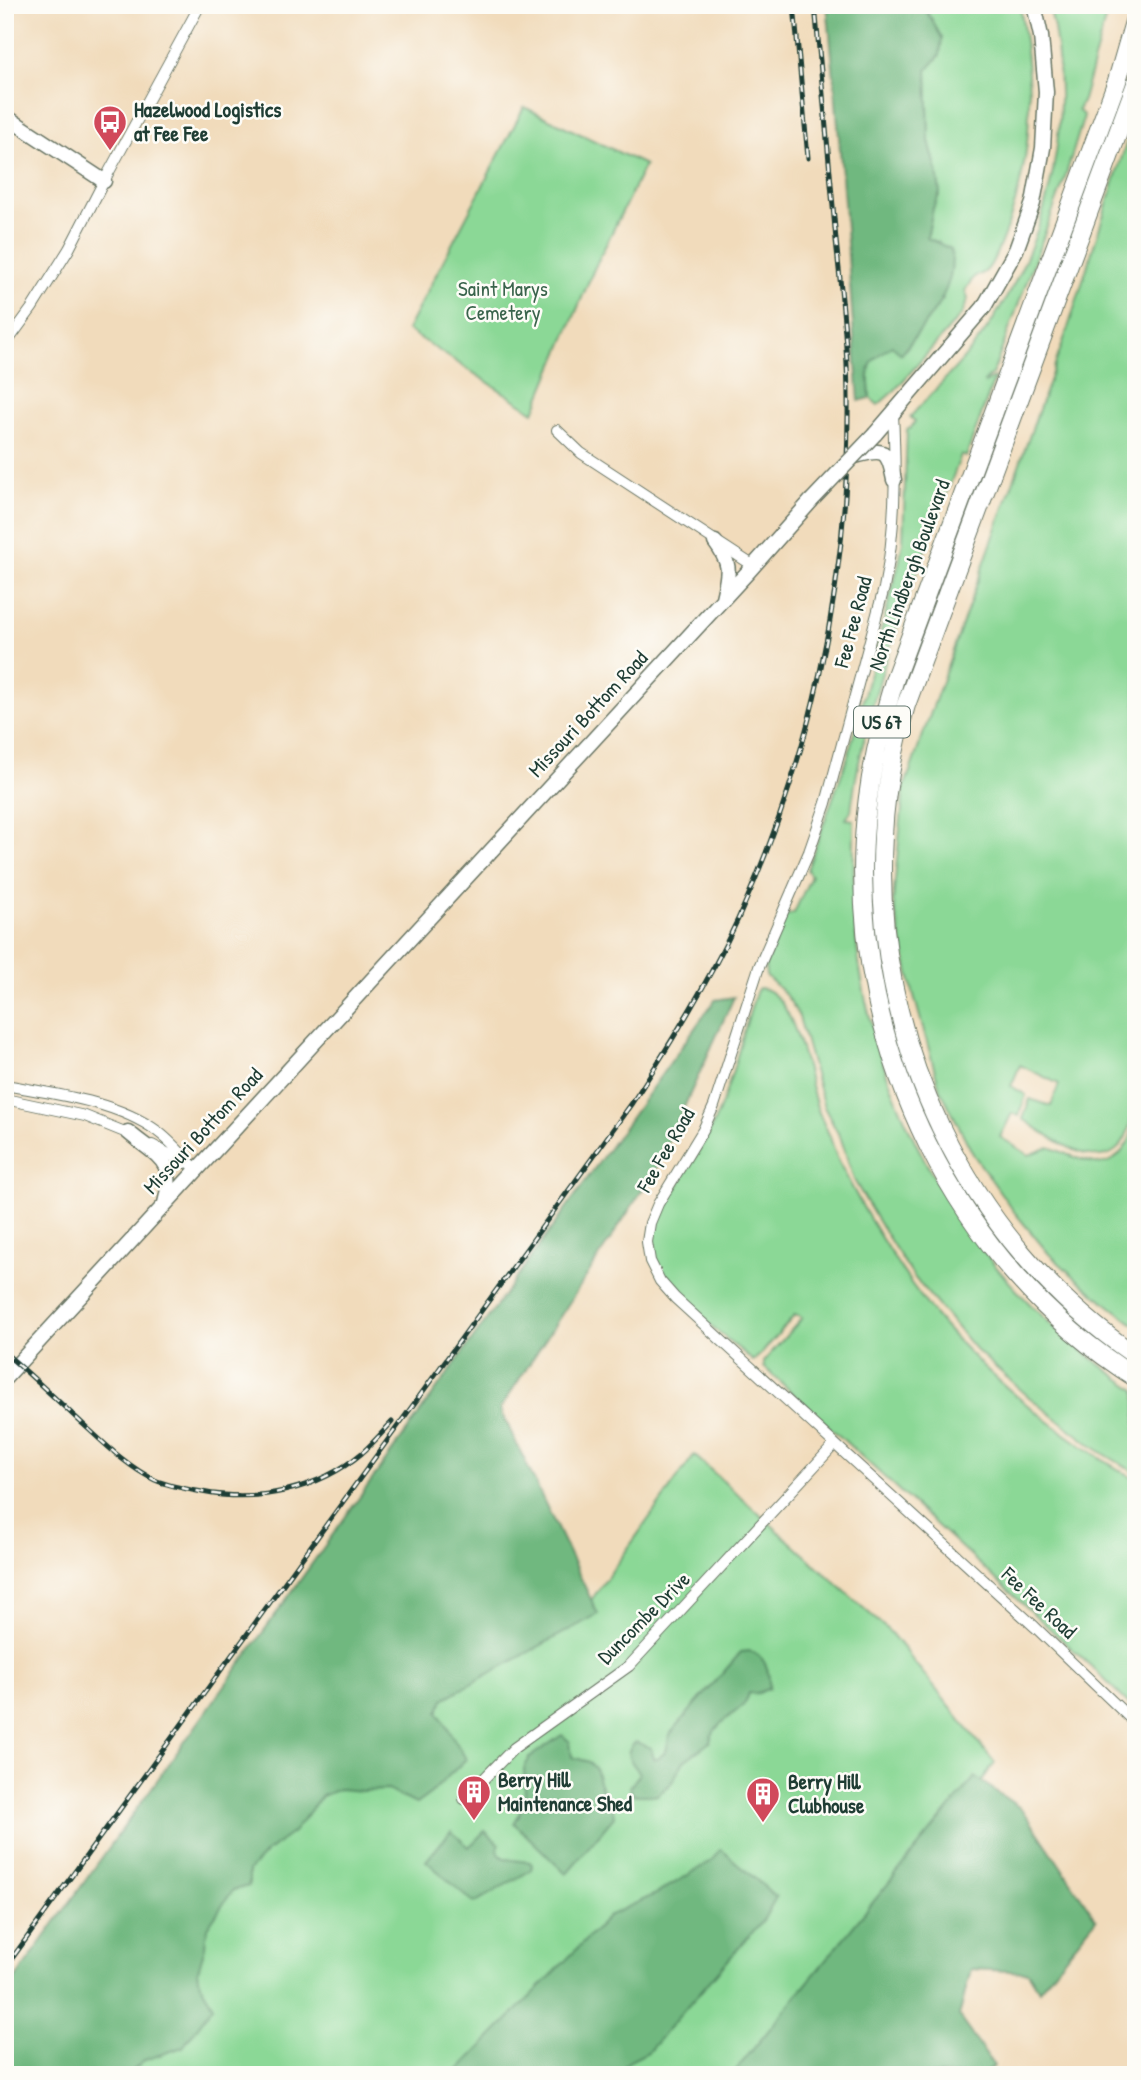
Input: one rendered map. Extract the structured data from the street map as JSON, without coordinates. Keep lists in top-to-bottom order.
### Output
{
  "streets": {
    "highway": ["North Lindbergh Boulevard", "US 67"],
    "street": ["Fee Fee Road", "Missouri Bottom Road", "Duncombe Drive"]
  },
  "crossings": [
    ["Fee Fee Road", "Missouri Bottom Road"],
    ["Fee Fee Road", "Duncombe Drive"]
  ],
  "parks": ["Saint Marys Cemetery"],
  "places": {
    "bus stop": ["Hazelwood Logistics at Fee Fee"],
    "building": ["Berry Hill Maintenance Shed", "Berry Hill Clubhouse"]
  }
}
